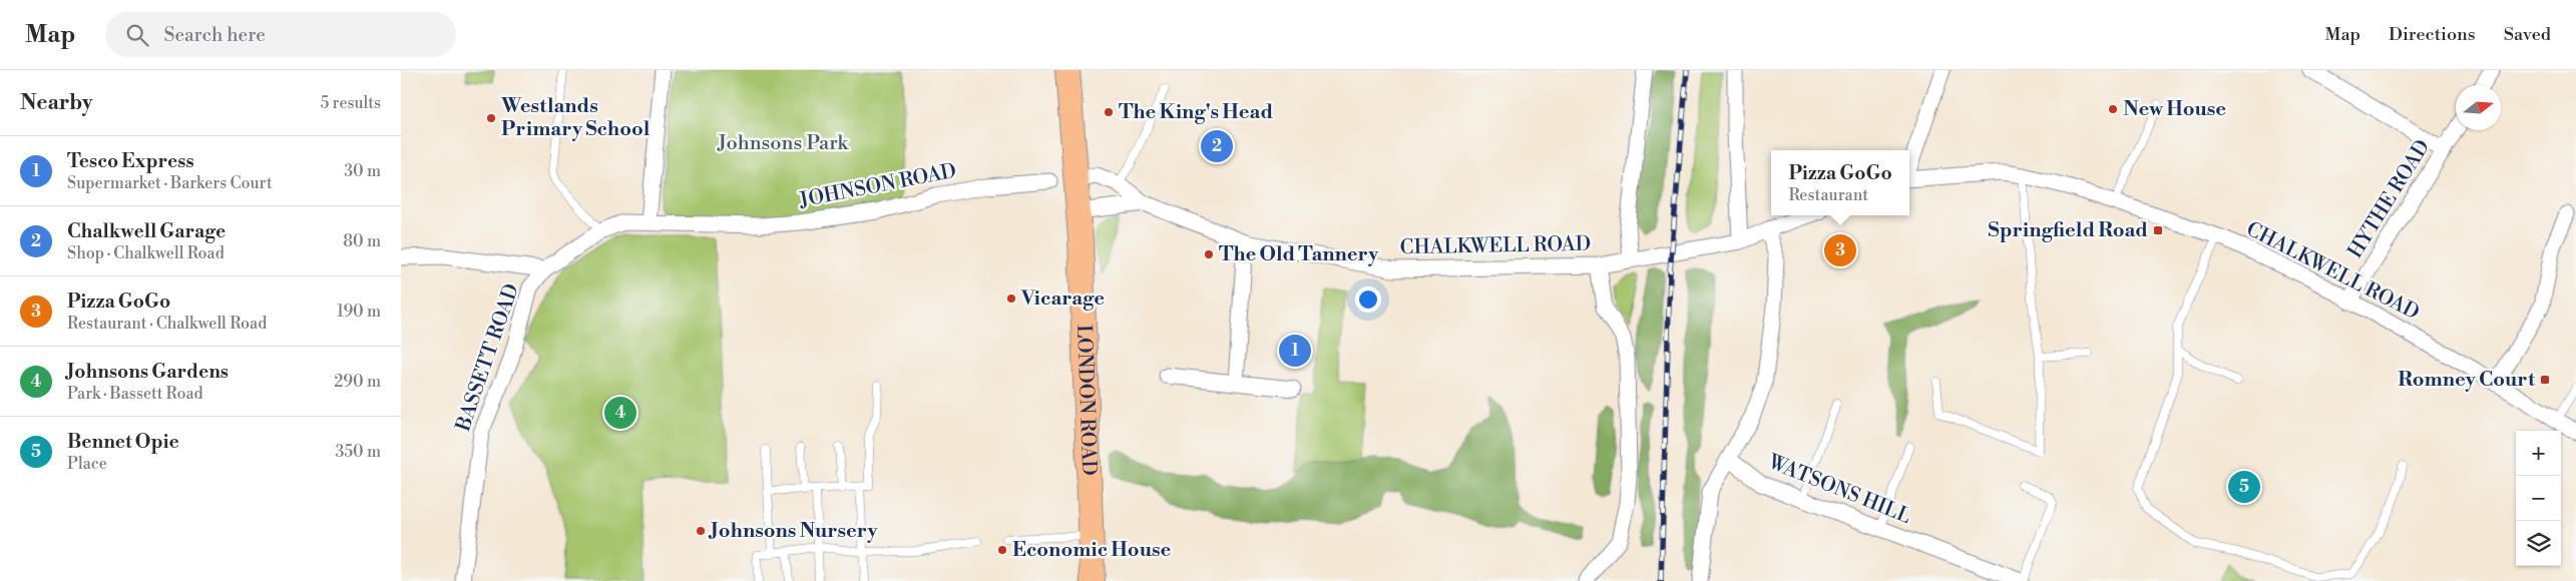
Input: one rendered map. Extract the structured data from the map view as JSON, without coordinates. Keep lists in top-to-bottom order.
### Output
{
  "streets": {
    "main road": ["LONDON ROAD"],
    "street": [
      "JOHNSON ROAD",
      "HYTHE ROAD",
      "CHALKWELL ROAD",
      "BASSETT ROAD",
      "WATSONS HILL"
    ]
  },
  "crossings": [
    ["JOHNSON ROAD", "BASSETT ROAD"],
    ["HYTHE ROAD", "CHALKWELL ROAD"],
    ["CHALKWELL ROAD", "LONDON ROAD"]
  ],
  "parks": ["Johnsons Park"],
  "places": {
    "other": [
      "New House",
      "The King's Head",
      "Westlands Primary School",
      "The Old Tannery",
      "Vicarage",
      "Johnsons Nursery",
      "Economic House"
    ],
    "transit": ["Springfield Road", "Romney Court"]
  },
  "north": "right",
  "page": {
    "header": "Map",
    "search": "Search here",
    "nav": ["Map", "Directions", "Saved"],
    "heading": ["Nearby", "5 results"],
    "pins": [
      "2",
      "3",
      "1",
      "4",
      "5"
    ],
    "list": [
      {
        "mark": "1",
        "name": "Tesco Express",
        "note": "Supermarket · Barkers Court",
        "value": "30 m"
      },
      {
        "mark": "2",
        "name": "Chalkwell Garage",
        "note": "Shop · Chalkwell Road",
        "value": "80 m"
      },
      {
        "mark": "3",
        "name": "Pizza GoGo",
        "note": "Restaurant · Chalkwell Road",
        "value": "190 m"
      },
      {
        "mark": "4",
        "name": "Johnsons Gardens",
        "note": "Park · Bassett Road",
        "value": "290 m"
      },
      {
        "mark": "5",
        "name": "Bennet Opie",
        "note": "Place",
        "value": "350 m"
      }
    ],
    "popup": ["Pizza GoGo", "Restaurant"],
    "map_buttons": ["+", "−"]
  }
}
